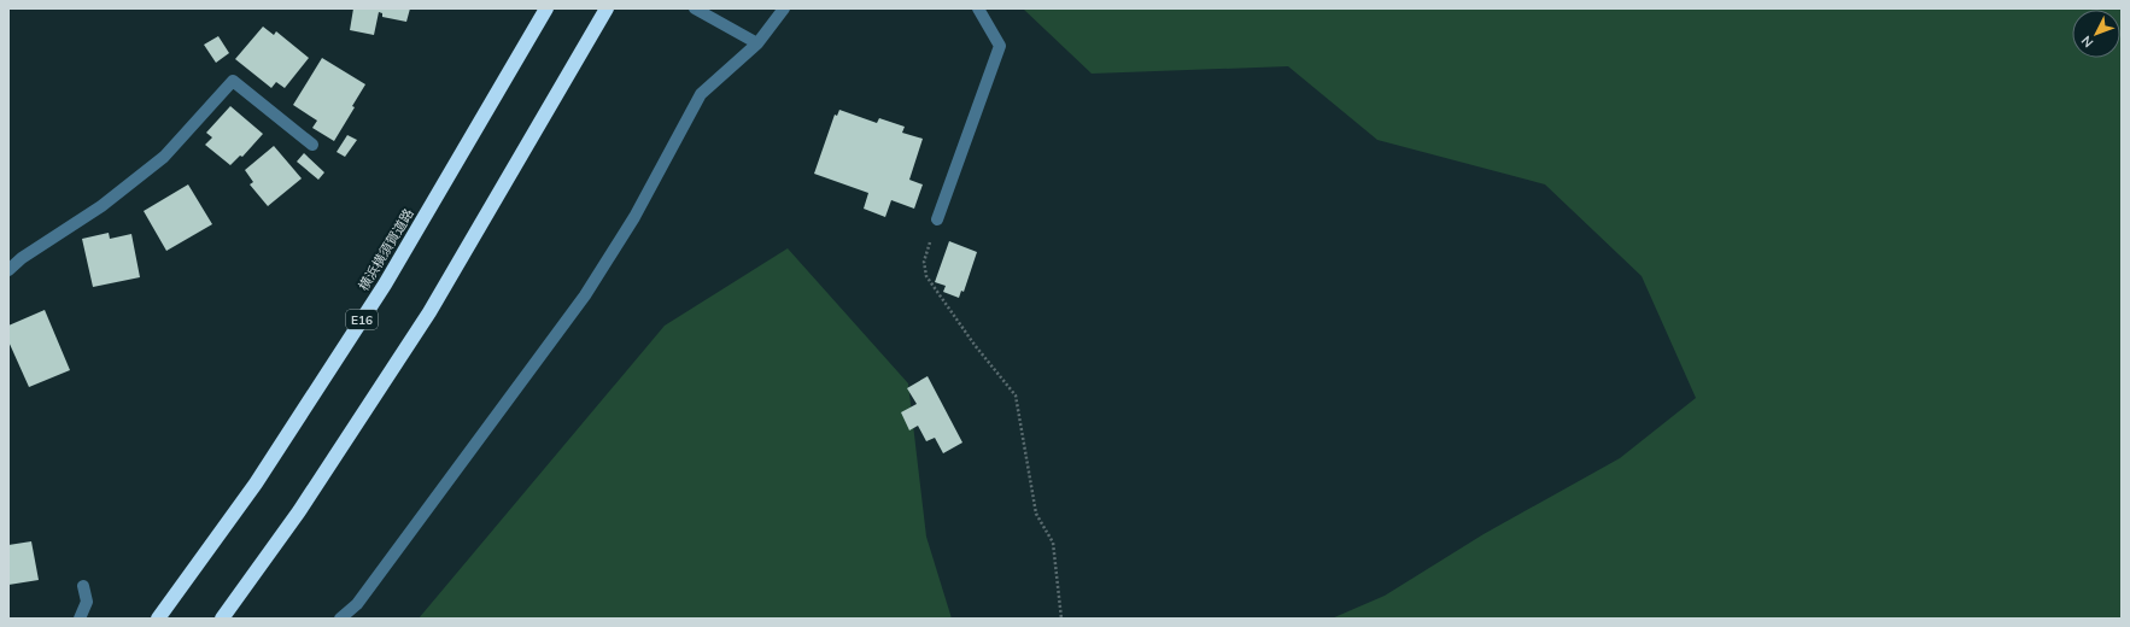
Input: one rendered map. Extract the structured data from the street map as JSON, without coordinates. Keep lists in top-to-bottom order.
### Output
{
  "streets": {
    "highway": ["横浜横須賀道路", "E16"]
  },
  "north": "bottom left"
}
